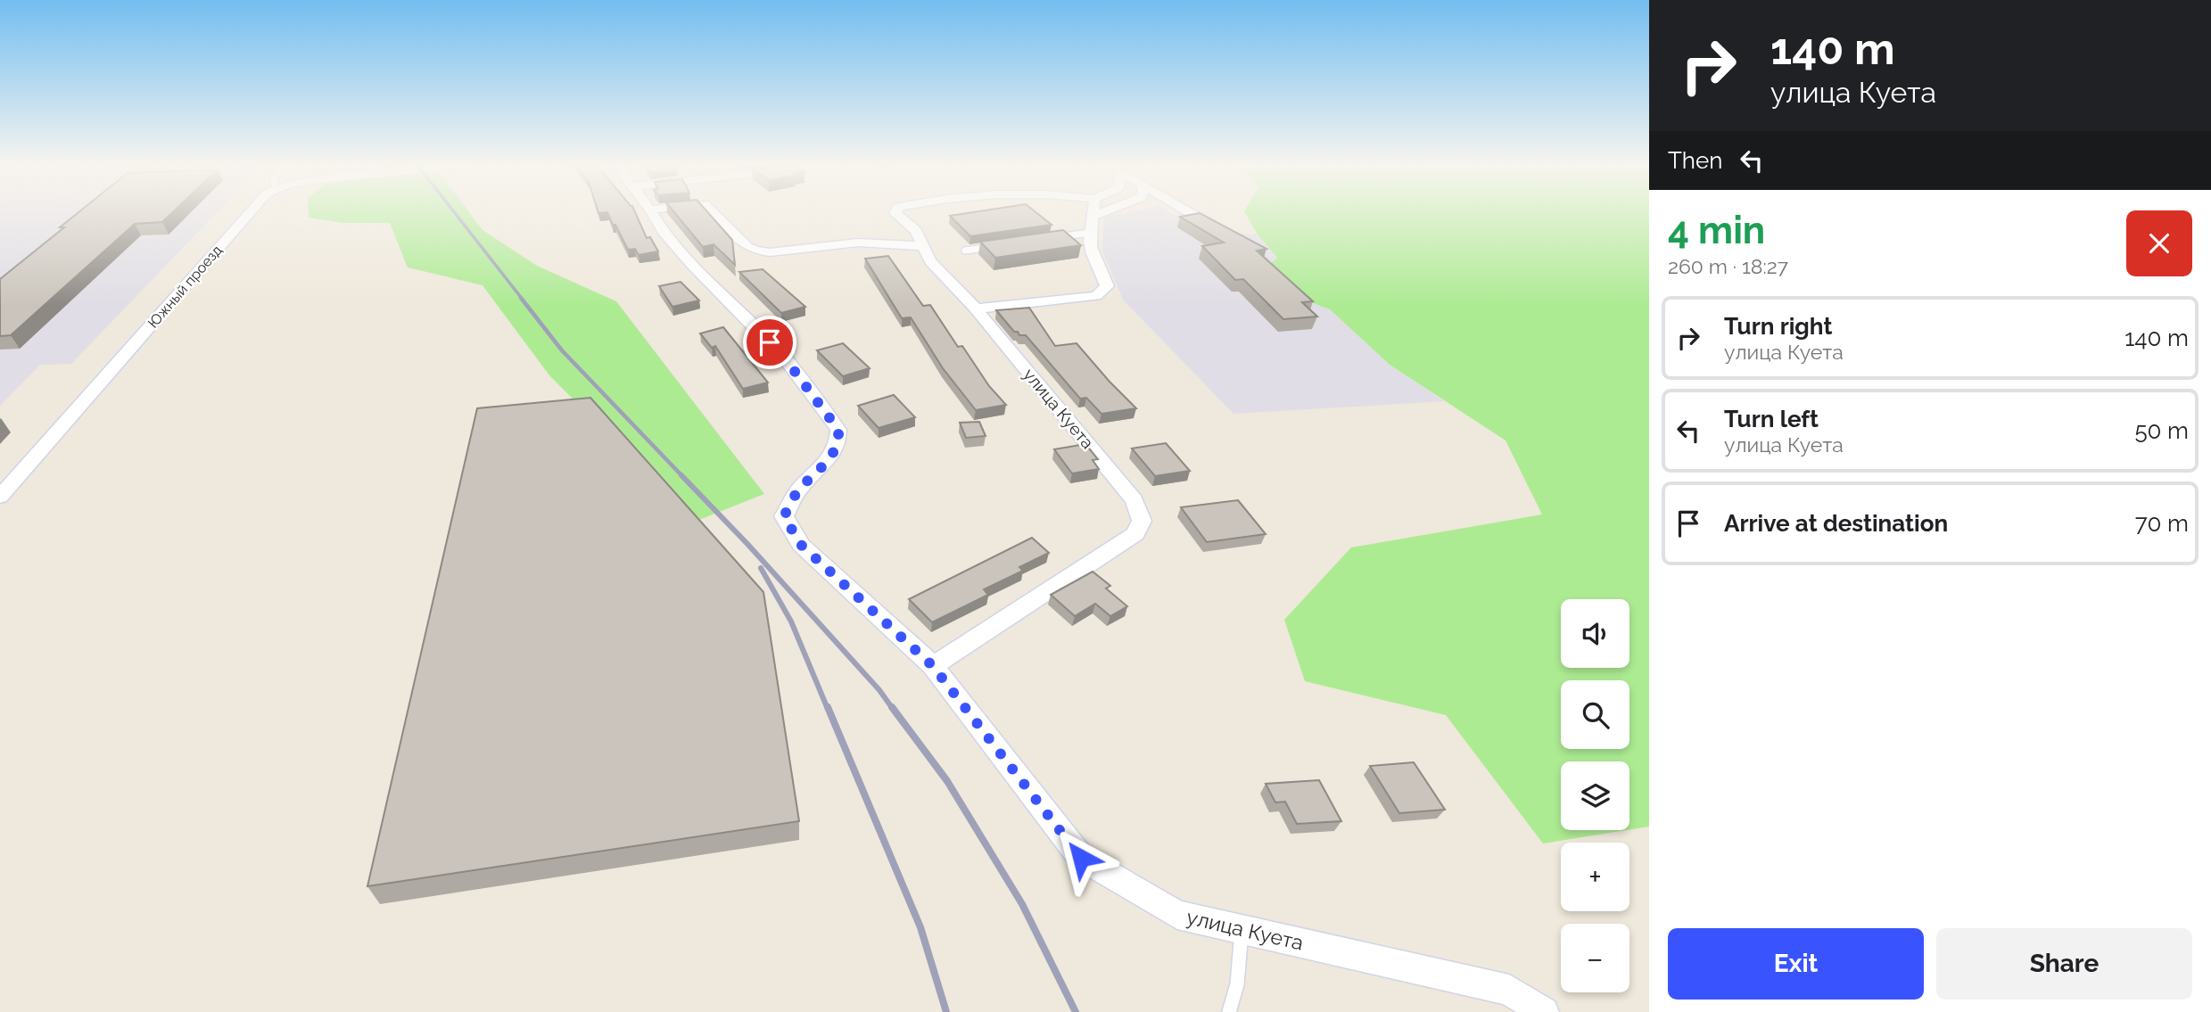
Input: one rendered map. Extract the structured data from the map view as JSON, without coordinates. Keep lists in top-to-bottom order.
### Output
{
  "streets": {
    "street": ["Южный проезд", "улица Куета"]
  },
  "page": {
    "turn": ["140 m", "улица Куета"],
    "then": "Then",
    "heading": ["4 min", "260 m · 18:27"],
    "list": [
      {
        "name": "Turn right",
        "note": "улица Куета",
        "value": "140 m"
      },
      {
        "name": "Turn left",
        "note": "улица Куета",
        "value": "50 m"
      },
      {
        "name": "Arrive at destination",
        "value": "70 m"
      }
    ],
    "map_buttons": ["+", "−"],
    "buttons": ["Exit", "Share"]
  }
}
